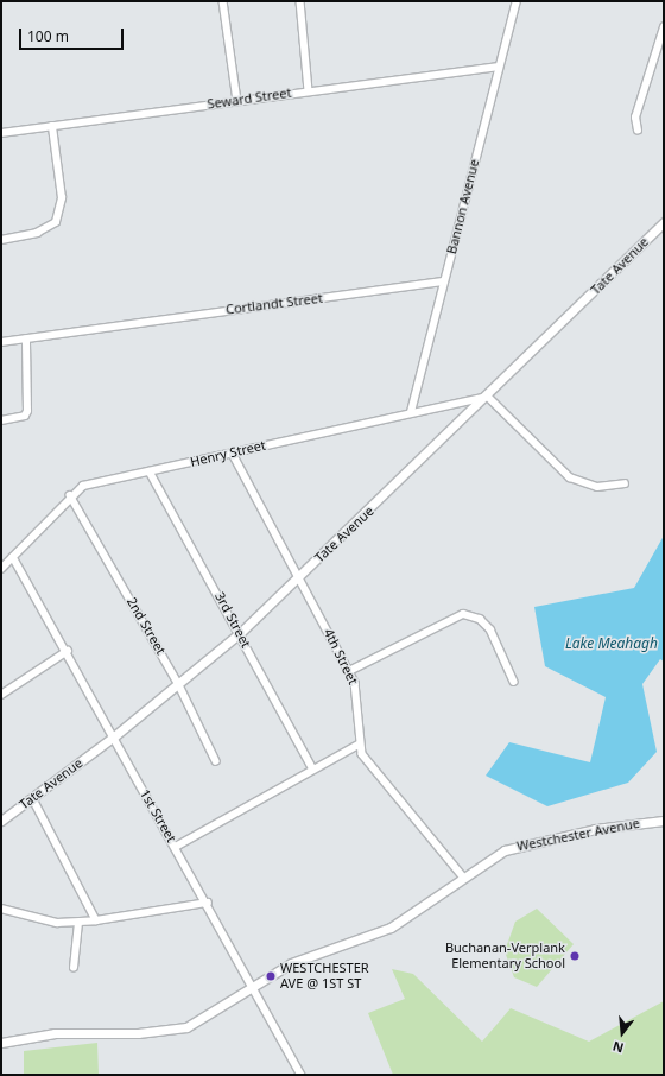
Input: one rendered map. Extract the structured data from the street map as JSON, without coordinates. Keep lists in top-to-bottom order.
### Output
{
  "streets": {
    "street": [
      "Seward Street",
      "Bannon Avenue",
      "Tate Avenue",
      "Cortlandt Street",
      "Henry Street",
      "3rd Street",
      "2nd Street",
      "4th Street",
      "1st Street",
      "Westchester Avenue"
    ]
  },
  "crossings": [
    ["Seward Street", "Bannon Avenue"],
    ["Bannon Avenue", "Cortlandt Street"],
    ["Bannon Avenue", "Henry Street"],
    ["Tate Avenue", "Henry Street"],
    ["Tate Avenue", "3rd Street"],
    ["Tate Avenue", "2nd Street"],
    ["Tate Avenue", "4th Street"],
    ["Tate Avenue", "1st Street"],
    ["Henry Street", "3rd Street"],
    ["Henry Street", "2nd Street"],
    ["Henry Street", "4th Street"],
    ["Henry Street", "1st Street"],
    ["1st Street", "Westchester Avenue"]
  ],
  "water": ["Lake Meahagh"],
  "places": ["Buchanan-Verplank Elementary School", "WESTCHESTER AVE @ 1ST ST"],
  "scale_bar": "100 m",
  "north": "bottom"
}
